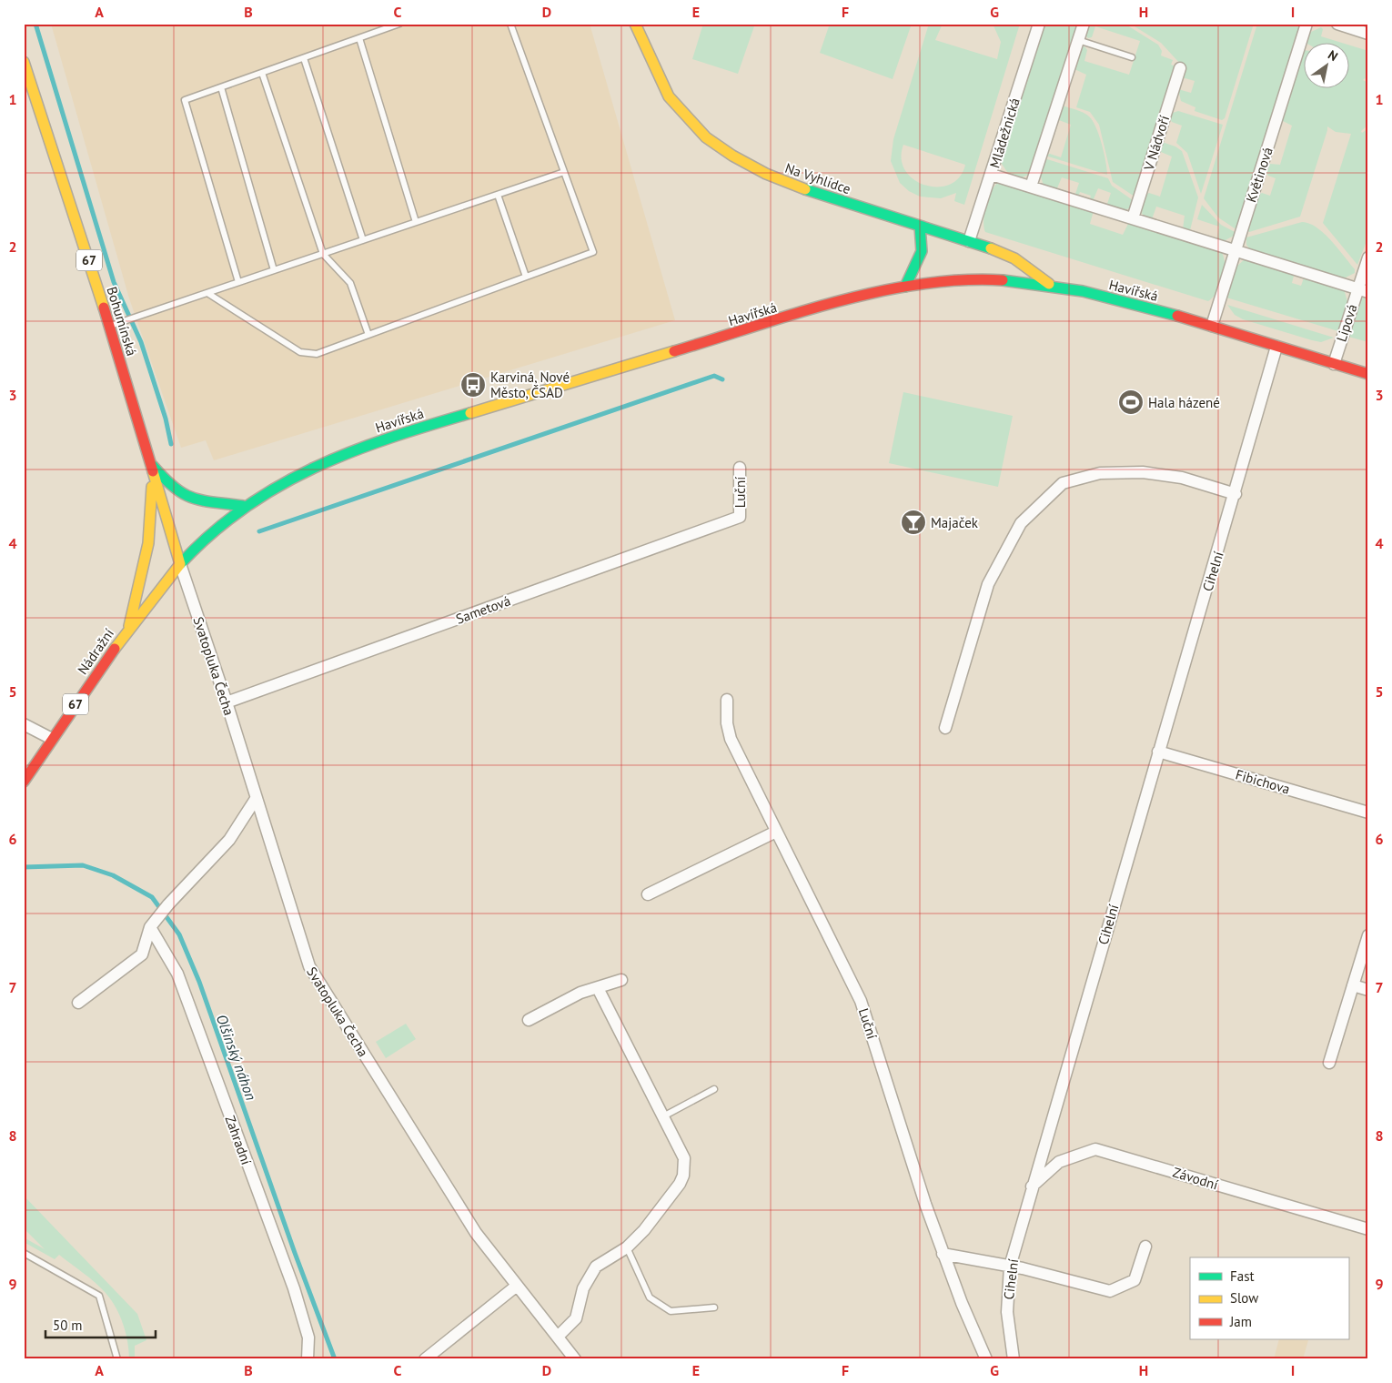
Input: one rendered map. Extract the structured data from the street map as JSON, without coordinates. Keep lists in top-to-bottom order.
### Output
{
  "streets": {
    "street": [
      "Mládežnická",
      "V Nádvoří",
      "Květinová",
      "Na Vyhlídce",
      "67",
      "Havířská",
      "Bohumínská",
      "Lipová",
      "Luční",
      "Cihelní",
      "Sametová",
      "Nádražní",
      "Svatopluka Čecha",
      "Fibichova",
      "Zahradní",
      "Závodní"
    ]
  },
  "crossings": [
    ["Mládežnická", "Na Vyhlídce"],
    ["Květinová", "Havířská"],
    ["Na Vyhlídce", "Havířská"],
    ["Havířská", "Bohumínská"],
    ["Havířská", "Lipová"],
    ["Havířská", "Cihelní"],
    ["Havířská", "Nádražní"],
    ["Havířská", "Svatopluka Čecha"],
    ["Bohumínská", "Nádražní"],
    ["Bohumínská", "Svatopluka Čecha"],
    ["Luční", "Sametová"],
    ["Cihelní", "Fibichova"],
    ["Cihelní", "Závodní"],
    ["Sametová", "Svatopluka Čecha"],
    ["Nádražní", "Svatopluka Čecha"]
  ],
  "water": ["Olšinský náhon"],
  "places": {
    "bus stop": ["Karviná, Nové Město, ČSAD"],
    "sports": ["Hala házené"],
    "bar": ["Majaček"]
  },
  "legend": ["Fast", "Slow", "Jam"],
  "scale_bar": "50 m",
  "north": "top right",
  "grid": {
    "columns": [
      "A",
      "B",
      "C",
      "D",
      "E",
      "F",
      "G",
      "H",
      "I"
    ],
    "rows": [
      "1",
      "2",
      "3",
      "4",
      "5",
      "6",
      "7",
      "8",
      "9"
    ]
  }
}
